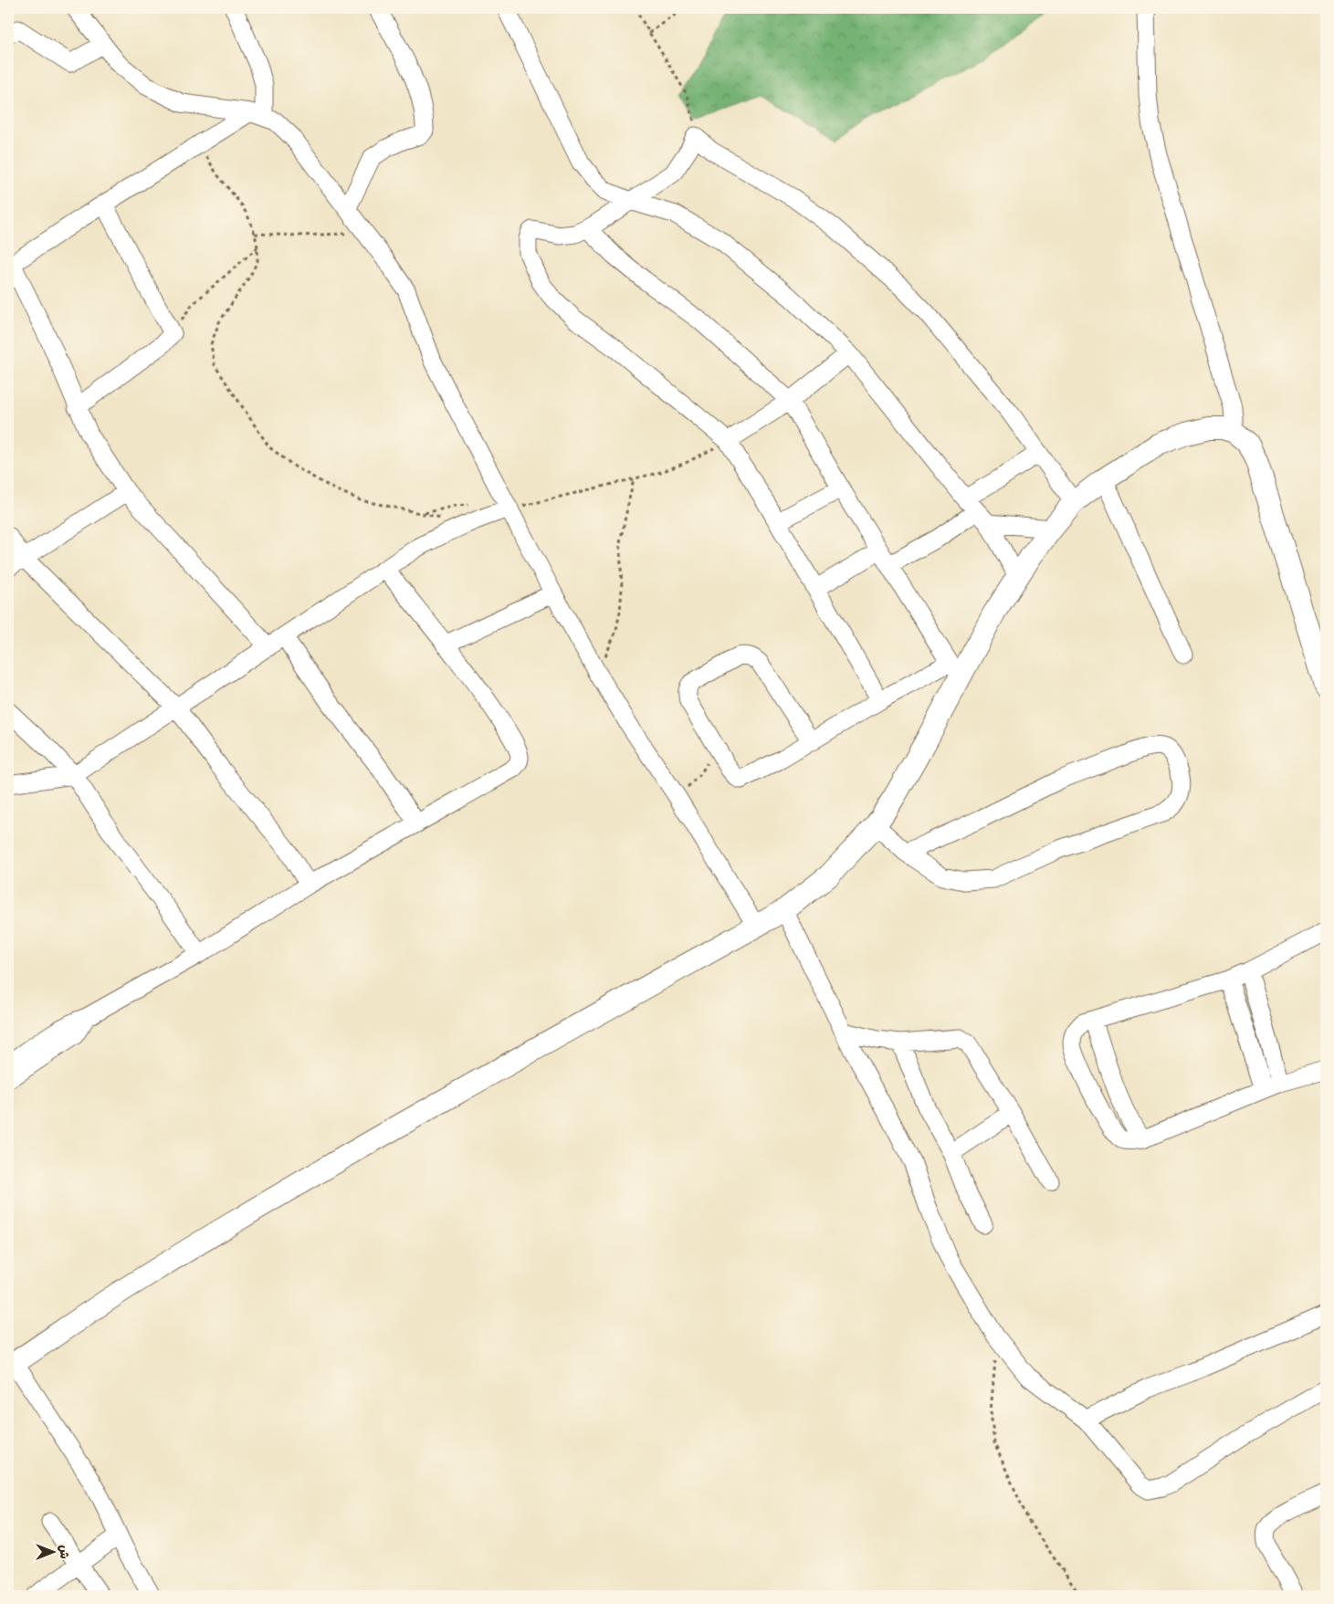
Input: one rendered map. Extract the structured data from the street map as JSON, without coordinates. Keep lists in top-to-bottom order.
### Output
{
  "north": "right"
}
